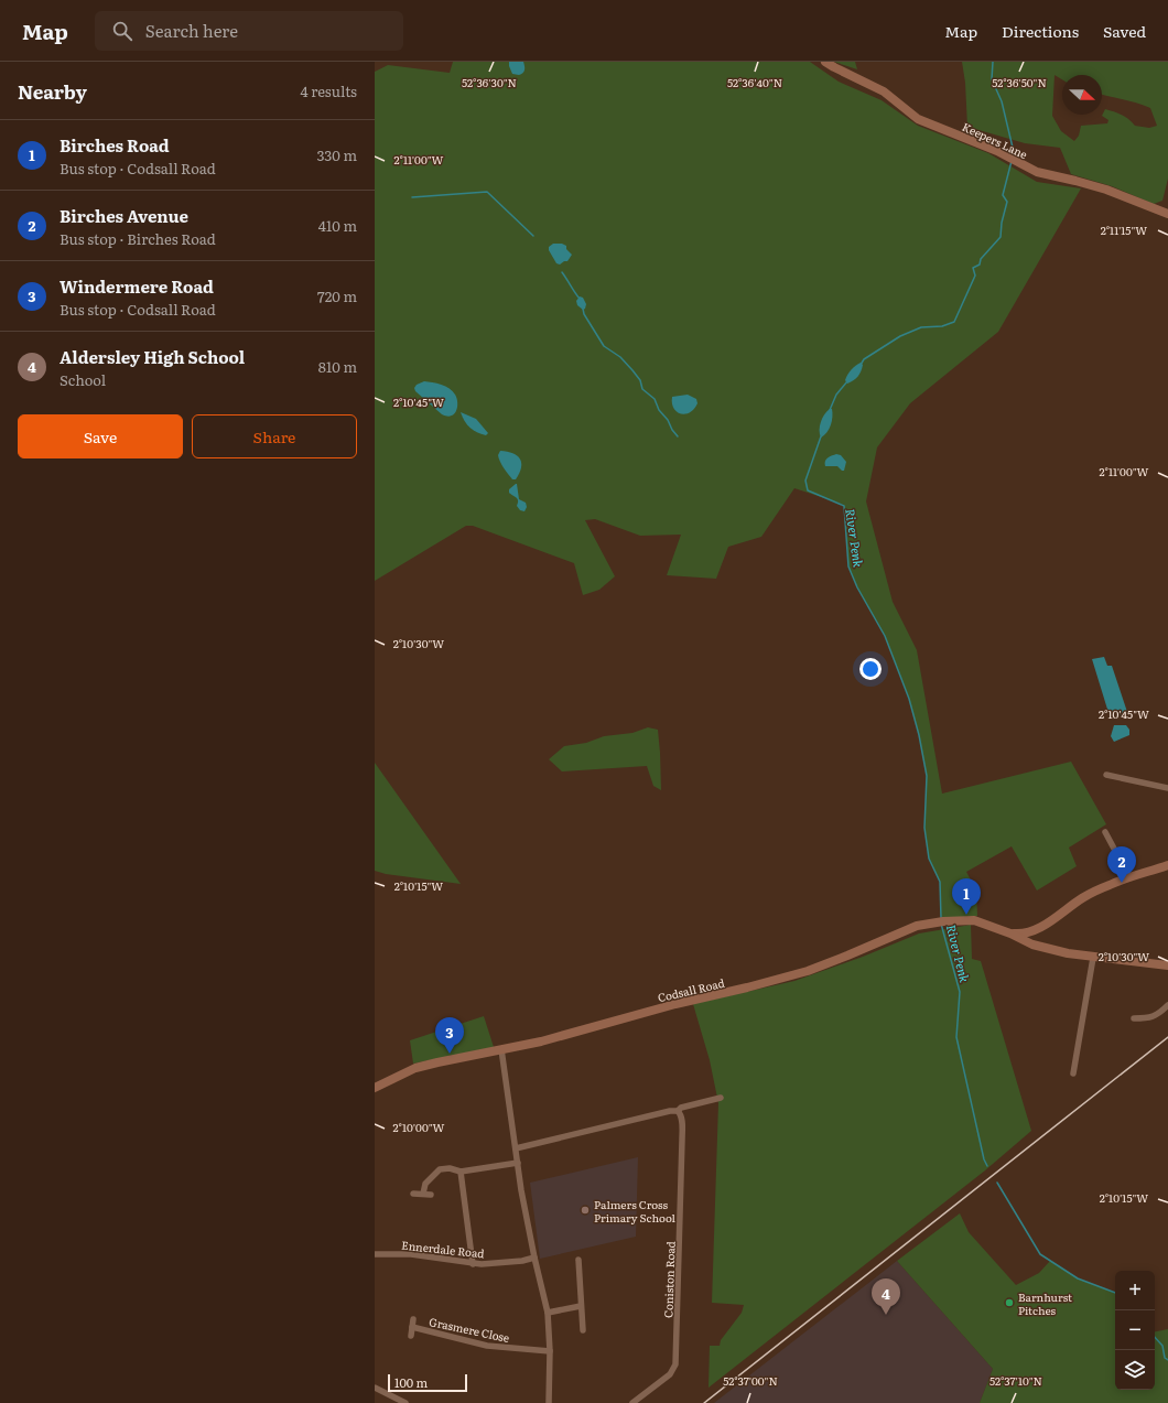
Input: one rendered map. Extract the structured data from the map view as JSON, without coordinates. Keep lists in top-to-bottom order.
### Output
{
  "streets": {
    "street": [
      "Keepers Lane",
      "Codsall Road",
      "Ennerdale Road",
      "Coniston Road",
      "Grasmere Close"
    ]
  },
  "water": ["River Penk"],
  "places": ["Palmers Cross Primary School", "Barnhurst Pitches"],
  "scale_bar": "100 m",
  "north": "right",
  "page": {
    "header": "Map",
    "search": "Search here",
    "nav": ["Map", "Directions", "Saved"],
    "heading": ["Nearby", "4 results"],
    "list": [
      {
        "mark": "1",
        "name": "Birches Road",
        "note": "Bus stop · Codsall Road",
        "value": "330 m"
      },
      {
        "mark": "2",
        "name": "Birches Avenue",
        "note": "Bus stop · Birches Road",
        "value": "410 m"
      },
      {
        "mark": "3",
        "name": "Windermere Road",
        "note": "Bus stop · Codsall Road",
        "value": "720 m"
      },
      {
        "mark": "4",
        "name": "Aldersley High School",
        "note": "School",
        "value": "810 m"
      }
    ],
    "buttons": ["Save", "Share"],
    "pins": [
      "2",
      "1",
      "3",
      "4"
    ],
    "map_buttons": ["+", "−"],
    "scale": "100 m"
  },
  "coordinates": [
    "52°36'30\"N",
    "52°36'40\"N",
    "52°36'50\"N",
    "2°11'00\"W",
    "2°11'15\"W",
    "2°10'45\"W",
    "2°10'30\"W",
    "2°10'15\"W",
    "2°10'00\"W",
    "52°37'00\"N",
    "52°37'10\"N"
  ]
}
